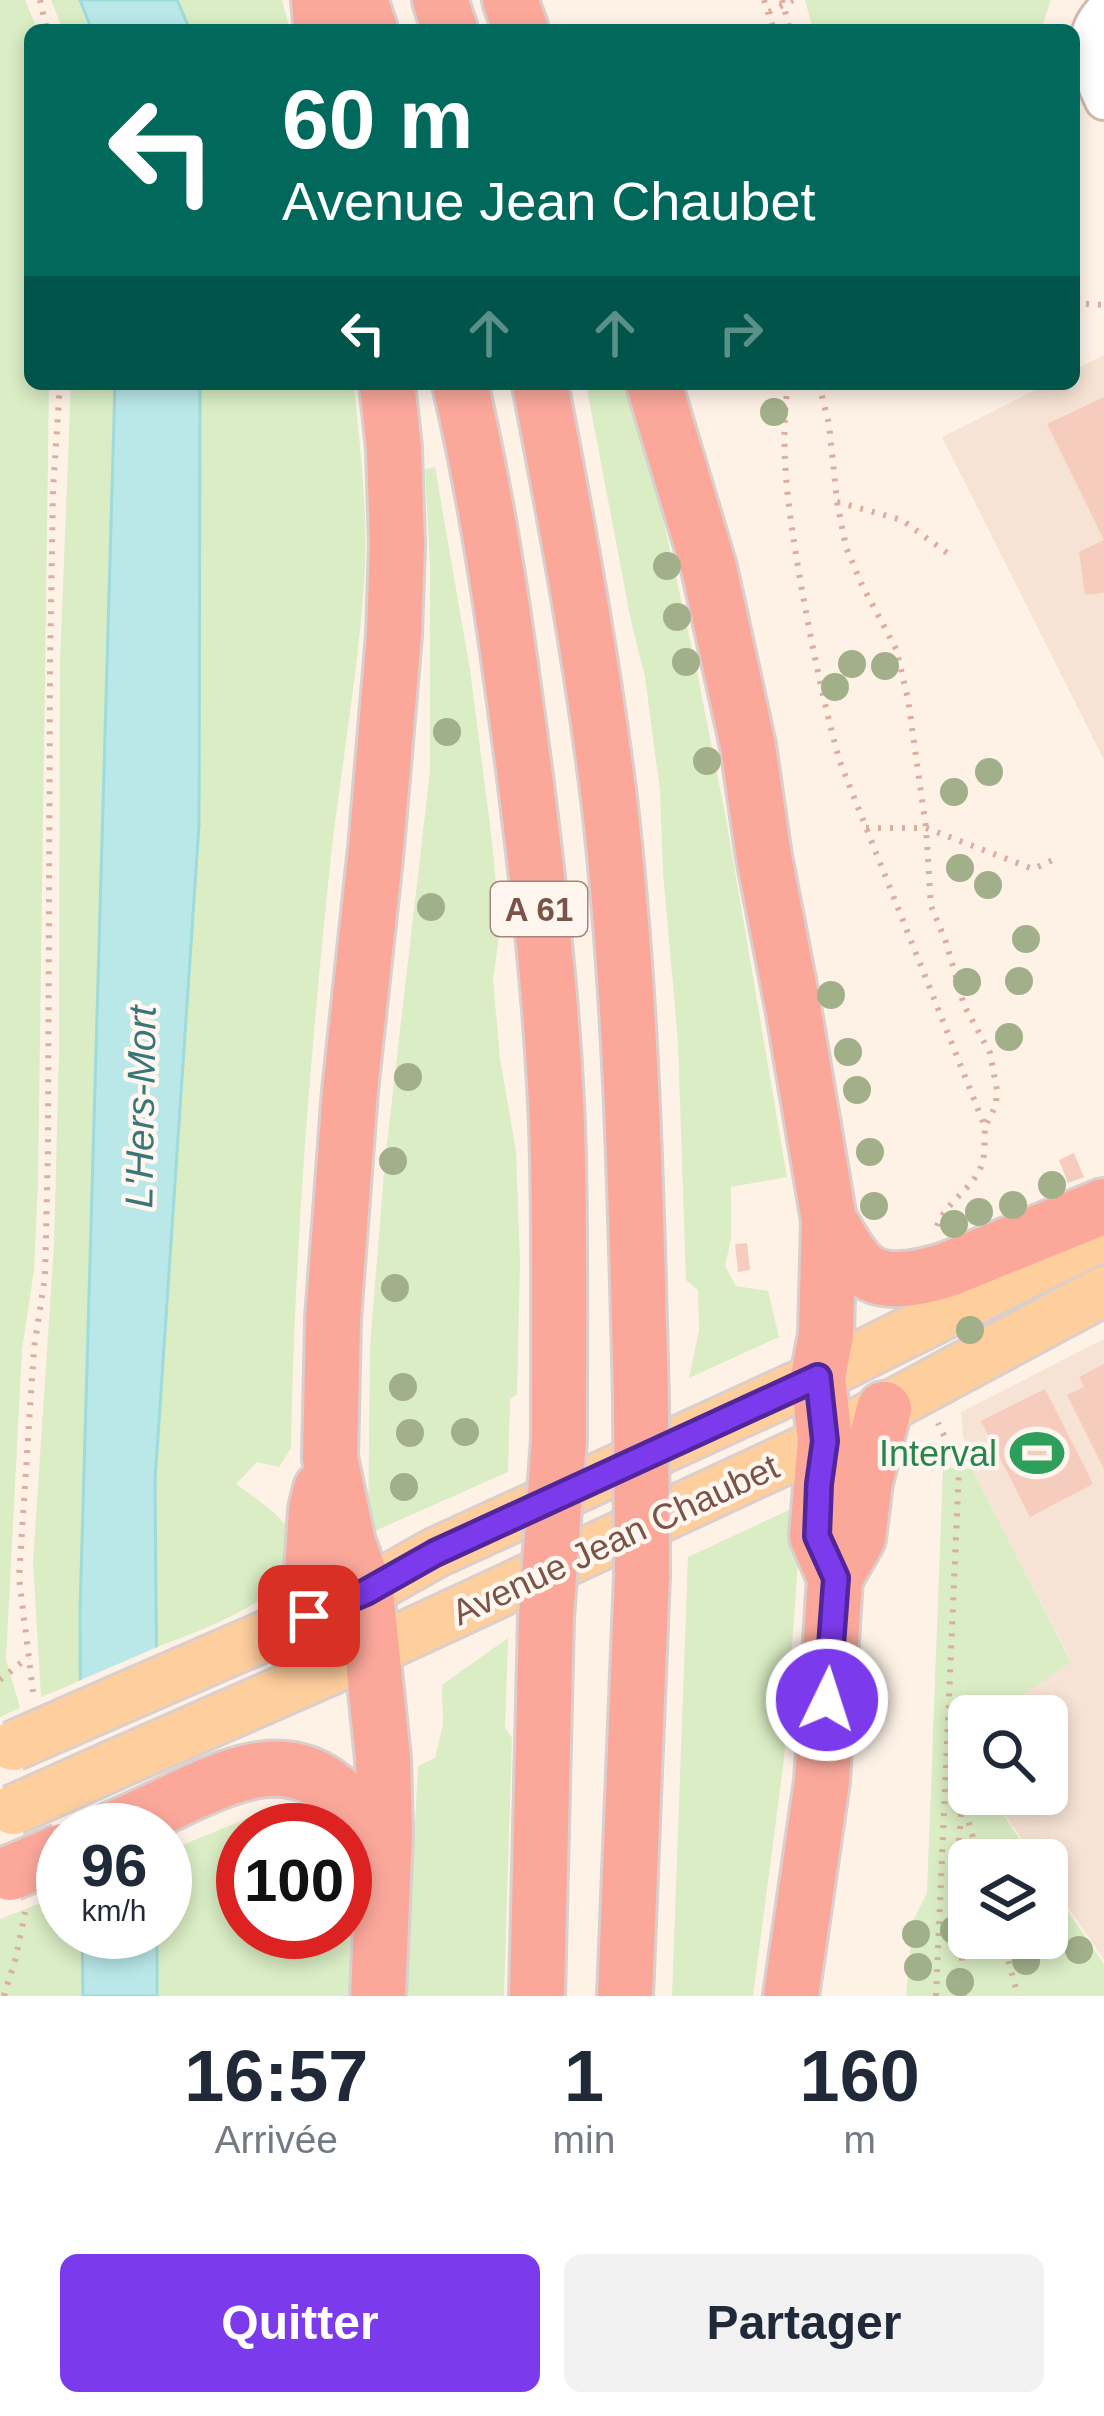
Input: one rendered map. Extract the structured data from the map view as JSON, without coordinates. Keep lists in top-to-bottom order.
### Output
{
  "streets": {
    "highway": ["A 61"],
    "main road": ["Avenue Jean Chaubet"]
  },
  "water": ["L'Hers-Mort"],
  "places": {
    "sports": ["Interval"]
  },
  "page": {
    "turn": ["60 m", "Avenue Jean Chaubet"],
    "speed": "96 km/h",
    "limit": "100",
    "eta": [
      "16:57",
      "Arrivée",
      "1",
      "min",
      "160",
      "m"
    ],
    "buttons": ["Quitter", "Partager"]
  }
}
